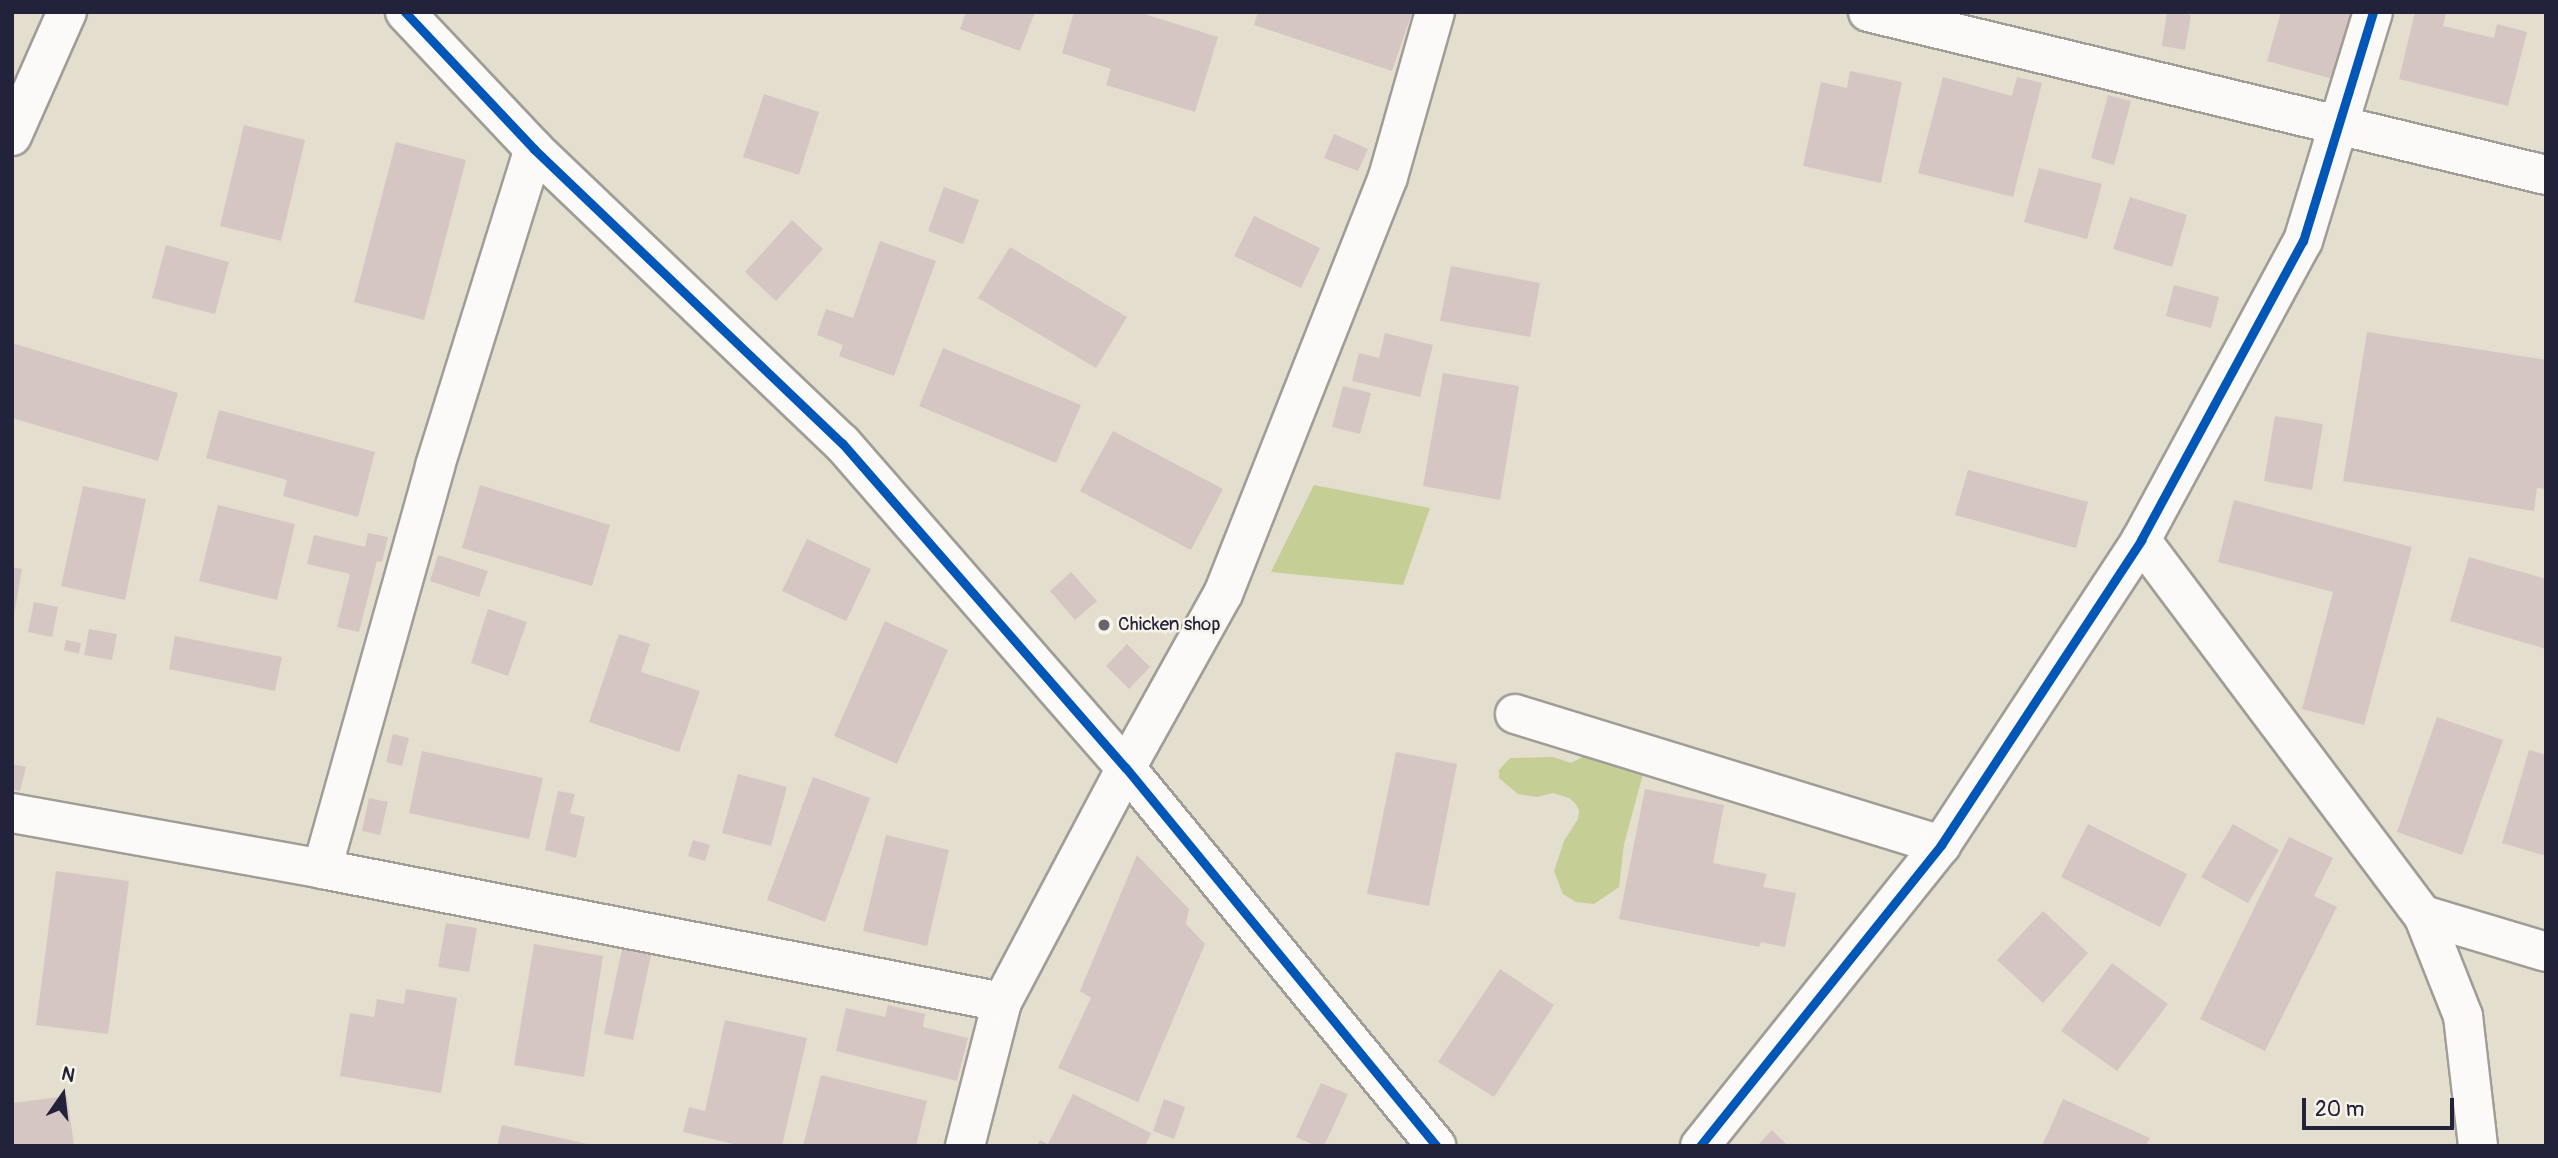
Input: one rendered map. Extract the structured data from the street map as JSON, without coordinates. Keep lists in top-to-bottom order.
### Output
{
  "places": ["Chicken shop"],
  "scale_bar": "20 m",
  "north": "top"
}
